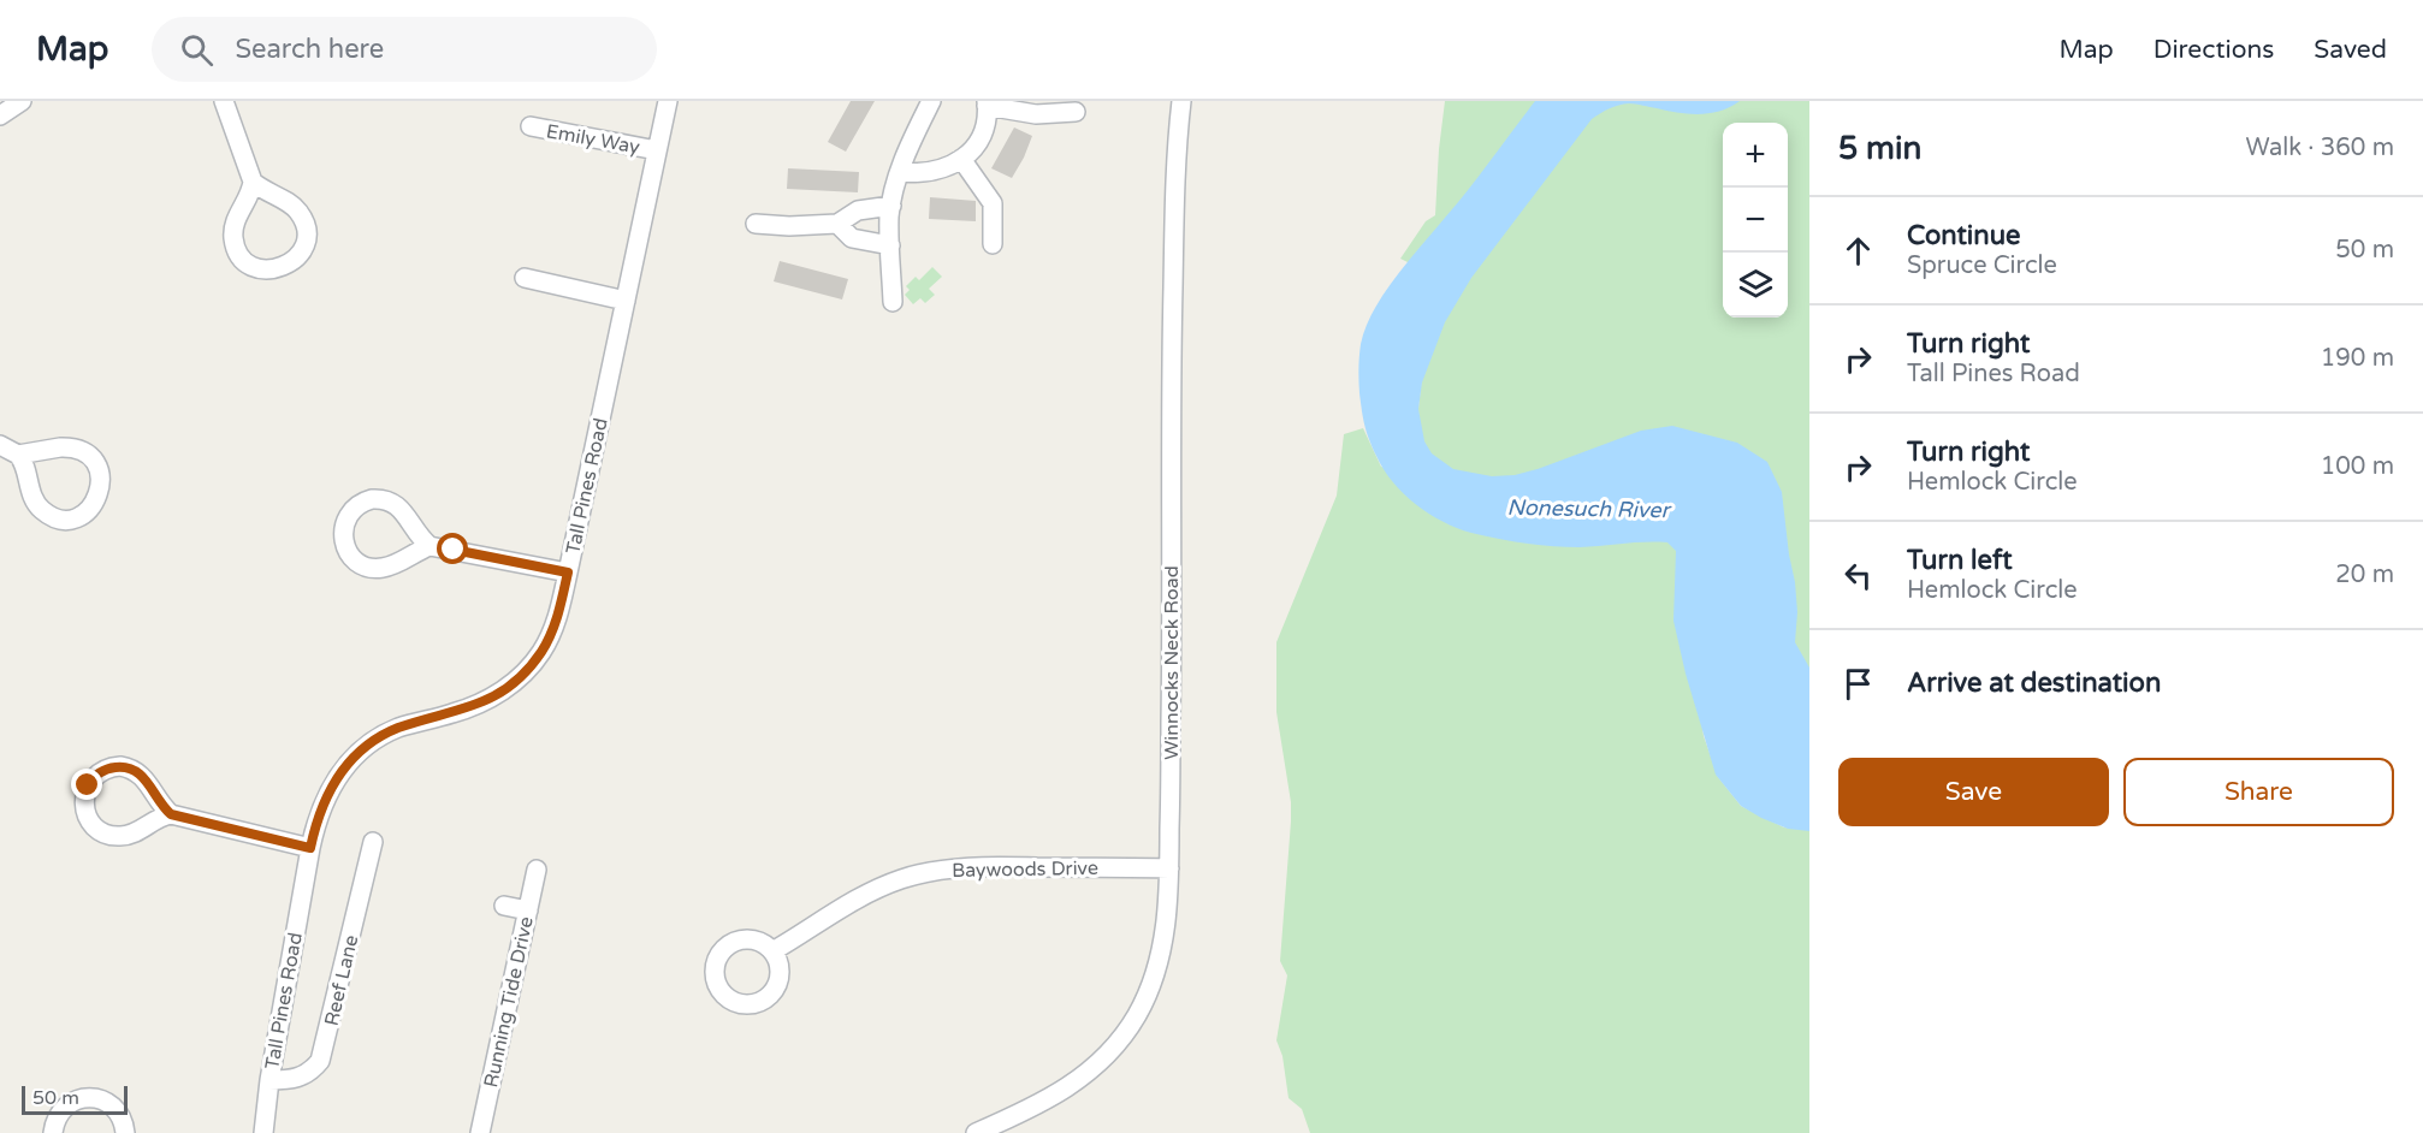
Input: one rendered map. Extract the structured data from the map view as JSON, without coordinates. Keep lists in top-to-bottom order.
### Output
{
  "streets": {
    "street": [
      "Emily Way",
      "Tall Pines Road",
      "Winnocks Neck Road",
      "Baywoods Drive",
      "Reef Lane",
      "Running Tide Drive"
    ]
  },
  "crossings": [
    ["Emily Way", "Tall Pines Road"],
    ["Tall Pines Road", "Reef Lane"],
    ["Winnocks Neck Road", "Baywoods Drive"]
  ],
  "water": ["Nonesuch River"],
  "scale_bar": "50 m",
  "page": {
    "header": "Map",
    "search": "Search here",
    "nav": ["Map", "Directions", "Saved"],
    "heading": ["5 min", "Walk · 360 m"],
    "map_buttons": ["+", "−"],
    "list": [
      ["Continue", "Spruce Circle", "50 m"],
      ["Turn right", "Tall Pines Road", "190 m"],
      ["Turn right", "Hemlock Circle", "100 m"],
      ["Turn left", "Hemlock Circle", "20 m"],
      "Arrive at destination"
    ],
    "buttons": ["Save", "Share"],
    "scale": "50 m"
  }
}
